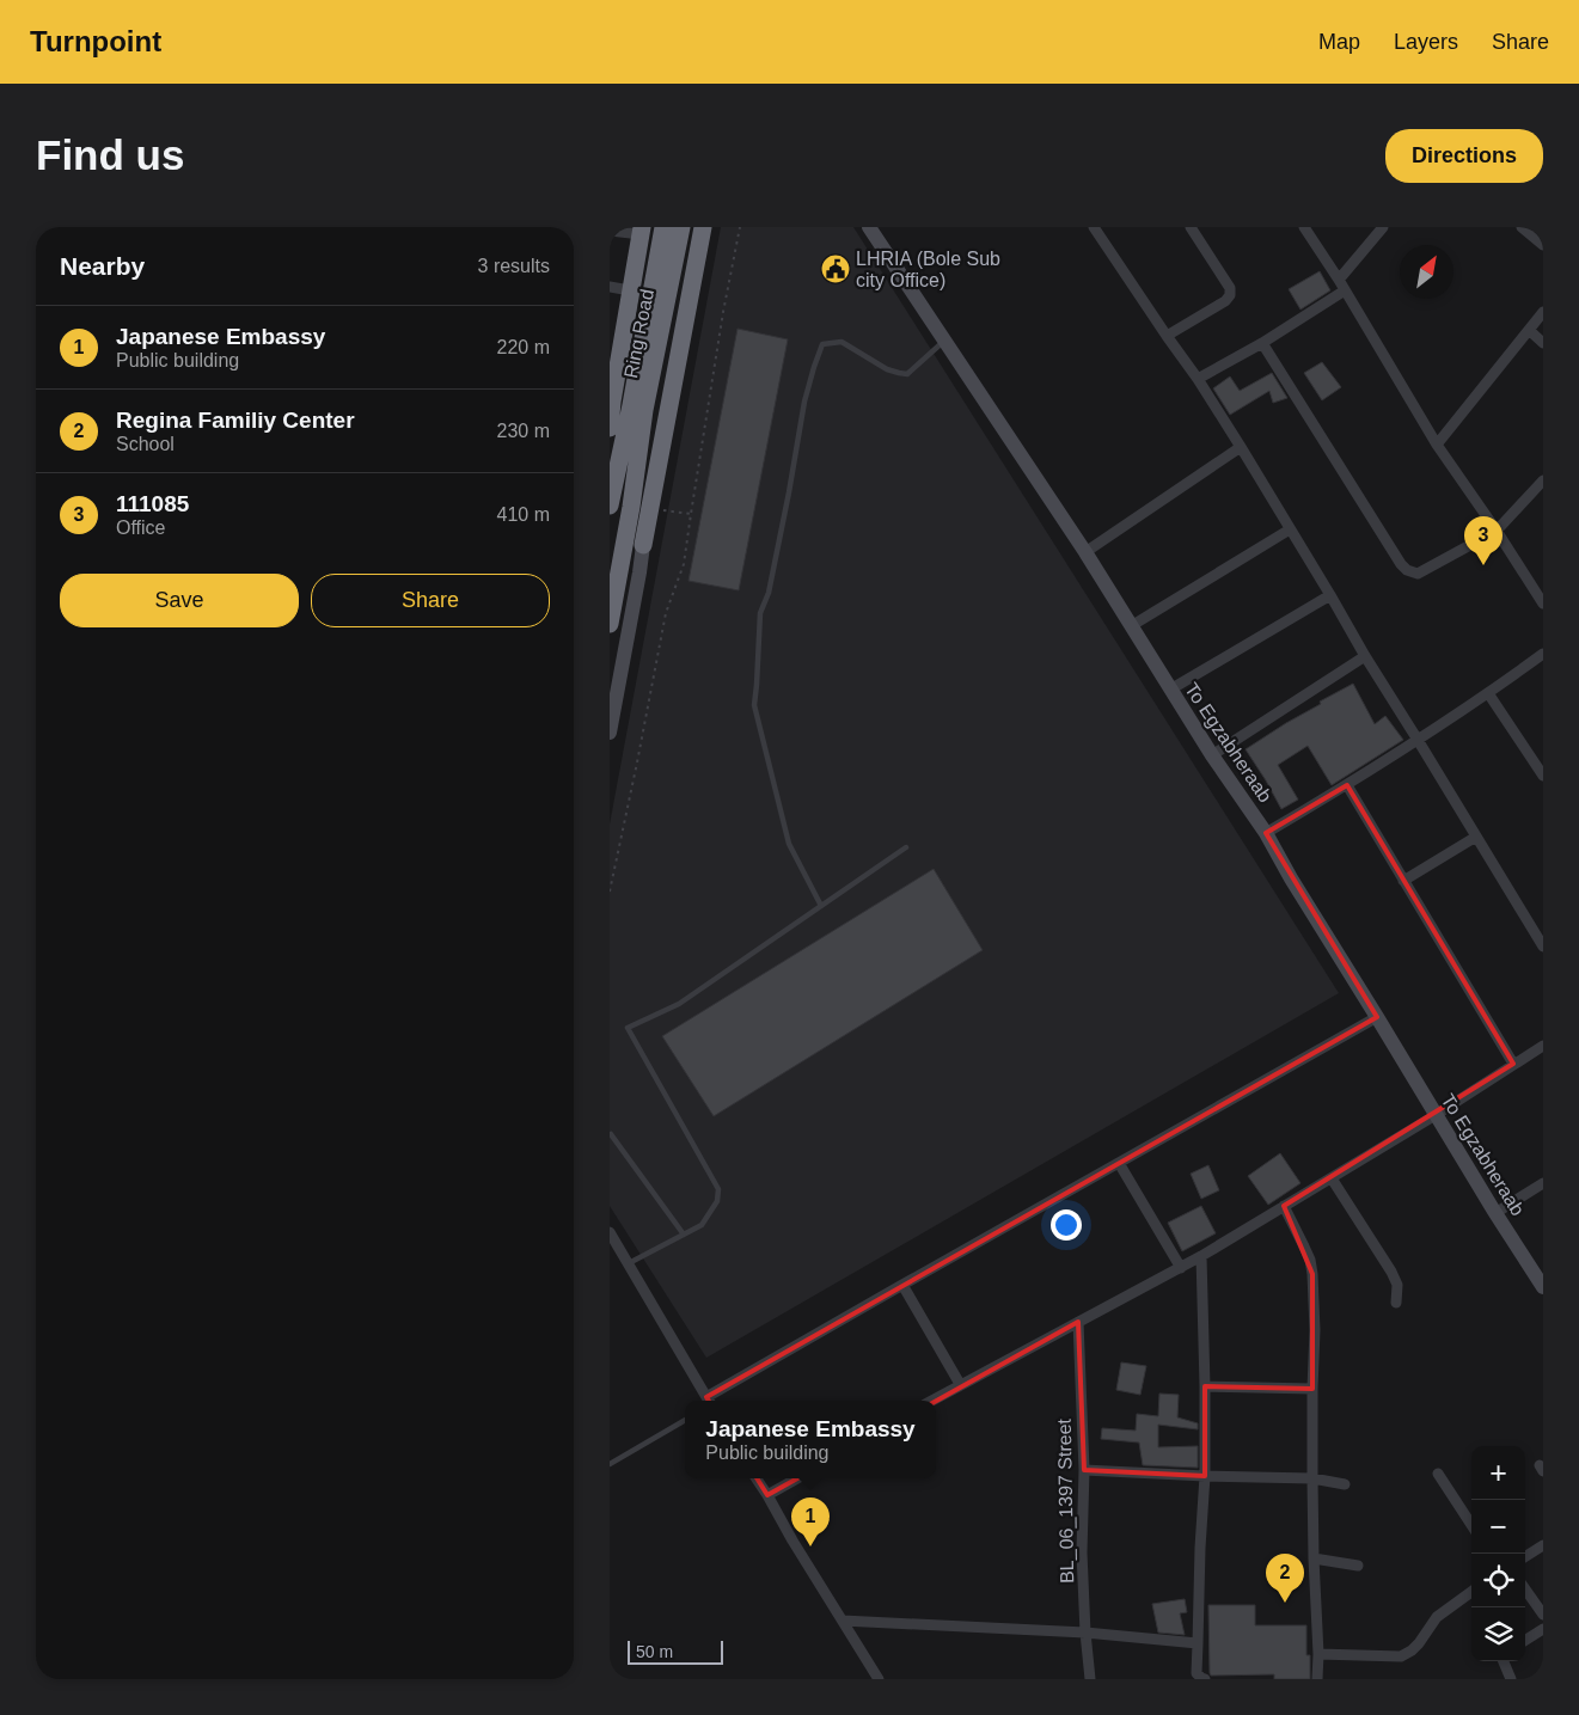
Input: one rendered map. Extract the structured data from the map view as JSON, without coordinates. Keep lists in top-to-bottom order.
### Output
{
  "streets": {
    "highway": ["Ring Road"],
    "main road": ["To Egzabheraab"],
    "street": ["BL_06_1397 Street"]
  },
  "places": {
    "public building": ["LHRIA (Bole Sub city Office)"]
  },
  "scale_bar": "50 m",
  "north": "top right",
  "page": {
    "header": "Turnpoint",
    "nav": ["Map", "Layers", "Share"],
    "buttons": [
      "Directions",
      ["Save", "Share"]
    ],
    "title": "Find us",
    "heading": ["Nearby", "3 results"],
    "list": [
      {
        "mark": "1",
        "name": "Japanese Embassy",
        "note": "Public building",
        "value": "220 m"
      },
      {
        "mark": "2",
        "name": "Regina Familiy Center",
        "note": "School",
        "value": "230 m"
      },
      {
        "mark": "3",
        "name": "111085",
        "note": "Office",
        "value": "410 m"
      }
    ],
    "pins": ["3", "1", "2"],
    "popup": ["Japanese Embassy", "Public building"],
    "map_buttons": ["+", "−"],
    "scale": "50 m"
  }
}
